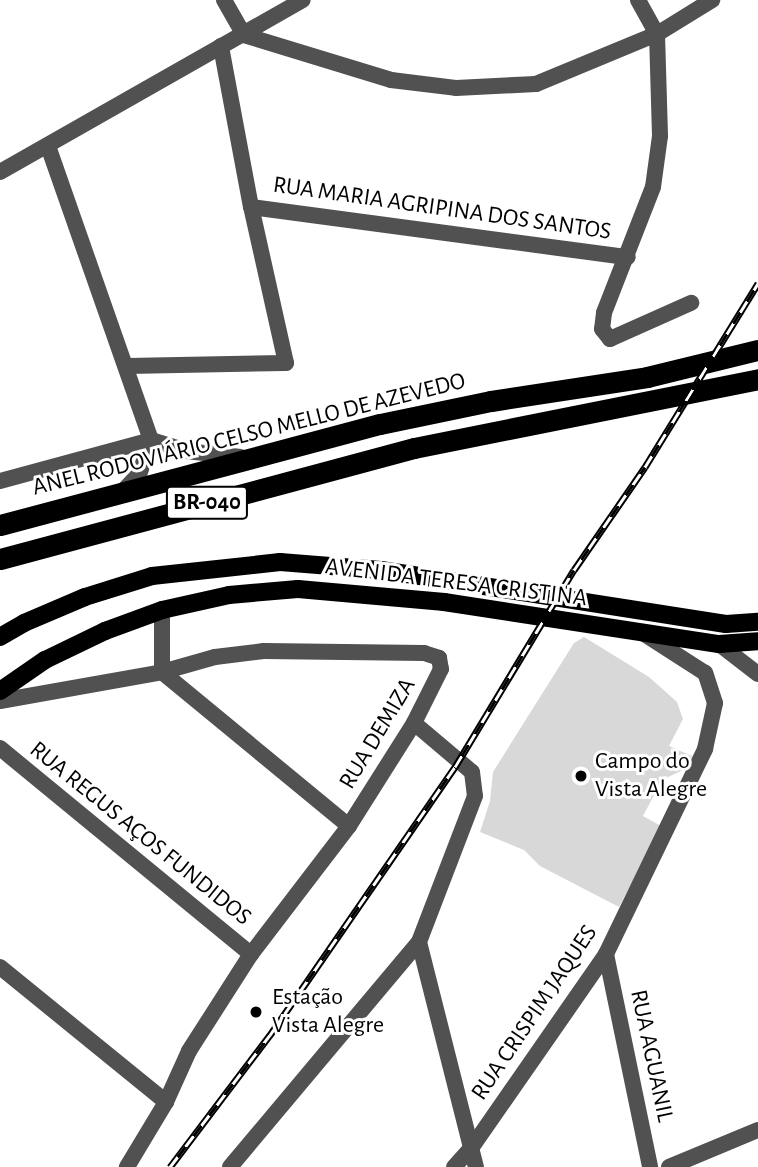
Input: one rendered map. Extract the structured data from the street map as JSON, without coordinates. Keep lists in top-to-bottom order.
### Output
{
  "streets": {
    "highway": ["ANEL RODOVIÁRIO CELSO MELLO DE AZEVEDO", "BR-040"],
    "main road": ["AVENIDA TERESA CRISTINA"],
    "street": [
      "RUA MARIA AGRIPINA DOS SANTOS",
      "RUA DEMIZA",
      "RUA REGUS AÇOS FUNDIDOS",
      "RUA CRISPIM JAQUES",
      "RUA AGUANIL"
    ]
  },
  "crossings": [
    ["AVENIDA TERESA CRISTINA", "RUA CRISPIM JAQUES"],
    ["RUA DEMIZA", "RUA REGUS AÇOS FUNDIDOS"],
    ["RUA CRISPIM JAQUES", "RUA AGUANIL"]
  ],
  "places": ["Campo do Vista Alegre", "Estação Vista Alegre"]
}
